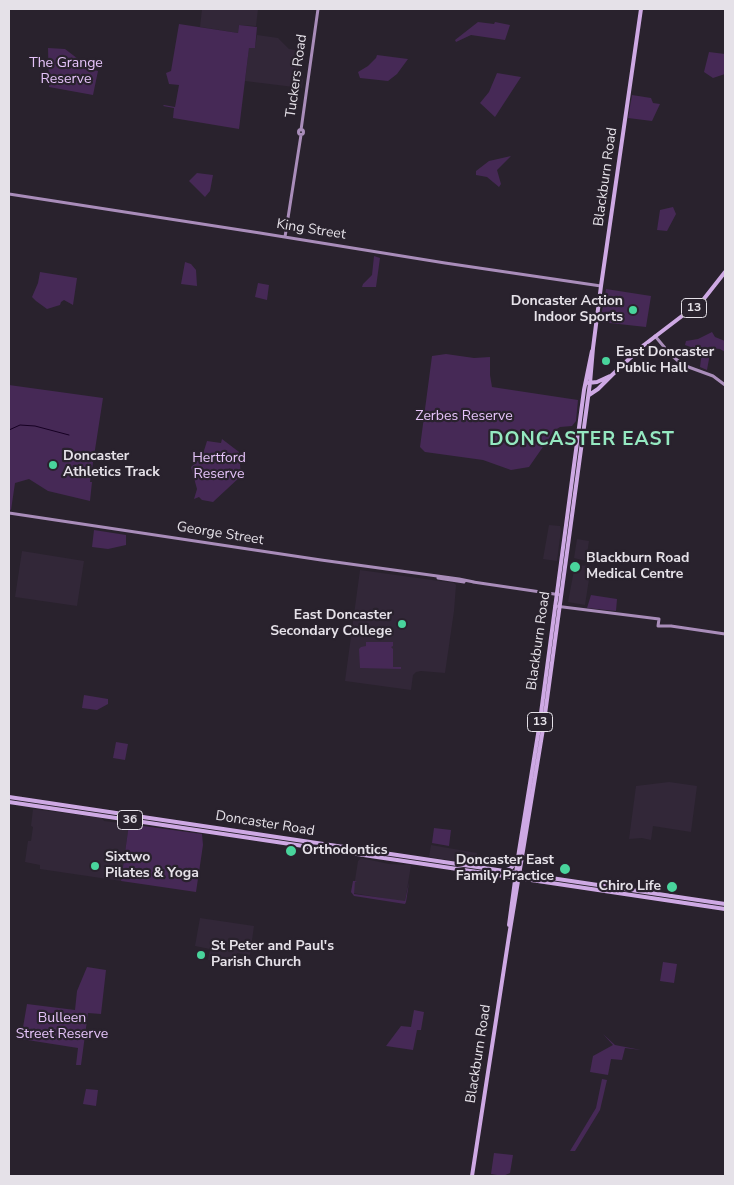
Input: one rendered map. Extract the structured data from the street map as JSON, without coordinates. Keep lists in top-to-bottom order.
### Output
{
  "streets": {
    "main road": [
      "Tuckers Road",
      "Blackburn Road",
      "King Street",
      "13",
      "George Street",
      "36",
      "Doncaster Road"
    ]
  },
  "crossings": [
    ["Tuckers Road", "King Street"],
    ["Blackburn Road", "King Street"],
    ["Blackburn Road", "13"],
    ["Blackburn Road", "George Street"],
    ["Blackburn Road", "Doncaster Road"]
  ],
  "districts": ["DONCASTER EAST"],
  "parks": [
    "The Grange Reserve",
    "Zerbes Reserve",
    "Hertford Reserve",
    "Bulleen Street Reserve"
  ],
  "places": [
    "Doncaster Action Indoor Sports",
    "East Doncaster Public Hall",
    "Doncaster Athletics Track",
    "Blackburn Road Medical Centre",
    "East Doncaster Secondary College",
    "Orthodontics",
    "Sixtwo Pilates & Yoga",
    "Doncaster East Family Practice",
    "Chiro Life",
    "St Peter and Paul's Parish Church"
  ]
}
